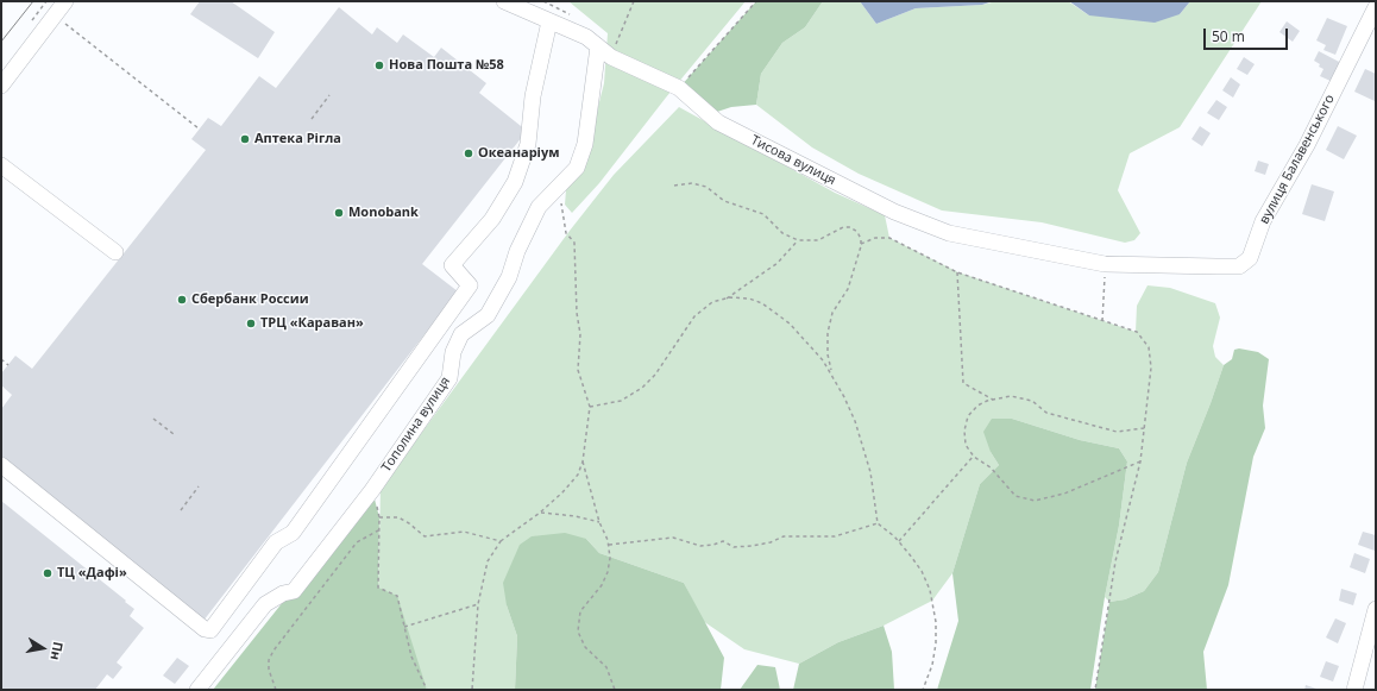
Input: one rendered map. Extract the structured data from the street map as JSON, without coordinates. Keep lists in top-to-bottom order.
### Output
{
  "streets": {
    "street": ["вулиця Балавенського", "Тисова вулиця", "Тополина вулиця"]
  },
  "crossings": [
    ["вулиця Балавенського", "Тисова вулиця"],
    ["Тисова вулиця", "Тополина вулиця"]
  ],
  "places": [
    "Нова Пошта №58",
    "Аптека Рігла",
    "Океанаріум",
    "Monobank",
    "Сбербанк России",
    "ТРЦ «Караван»",
    "ТЦ «Дафі»"
  ],
  "scale_bar": "50 m",
  "north": "right"
}
